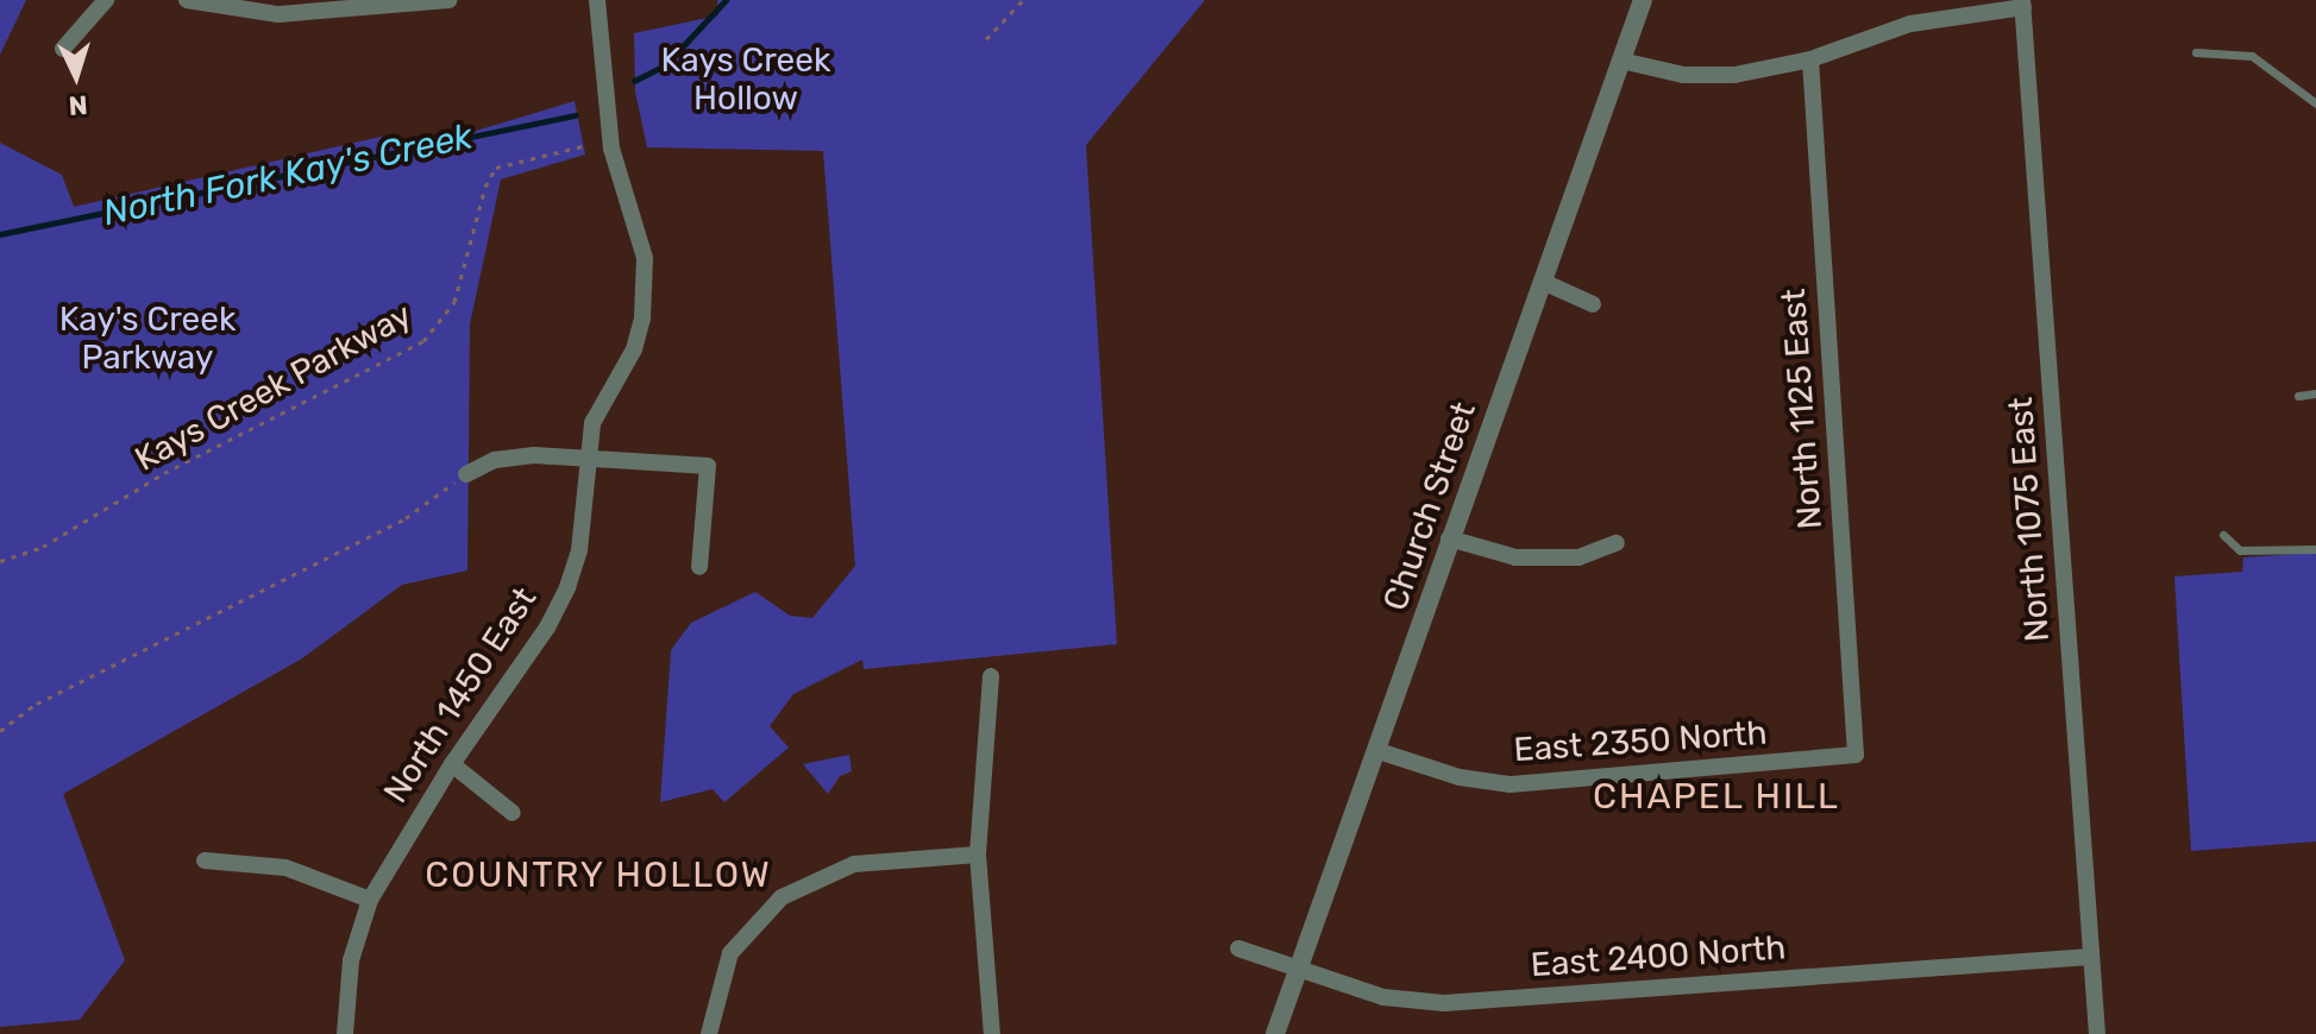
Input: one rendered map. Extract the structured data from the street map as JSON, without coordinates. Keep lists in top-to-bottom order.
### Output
{
  "streets": {
    "street": [
      "North 1125 East",
      "Church Street",
      "North 1075 East",
      "North 1450 East",
      "East 2350 North",
      "East 2400 North"
    ],
    "path": ["Kays Creek Parkway"]
  },
  "crossings": [
    ["North 1125 East", "East 2350 North"],
    ["Church Street", "East 2350 North"],
    ["Church Street", "East 2400 North"],
    ["North 1075 East", "East 2400 North"]
  ],
  "districts": ["CHAPEL HILL", "COUNTRY HOLLOW"],
  "water": ["North Fork Kay's Creek"],
  "parks": ["Kays Creek Hollow", "Kay's Creek Parkway"],
  "north": "bottom"
}
